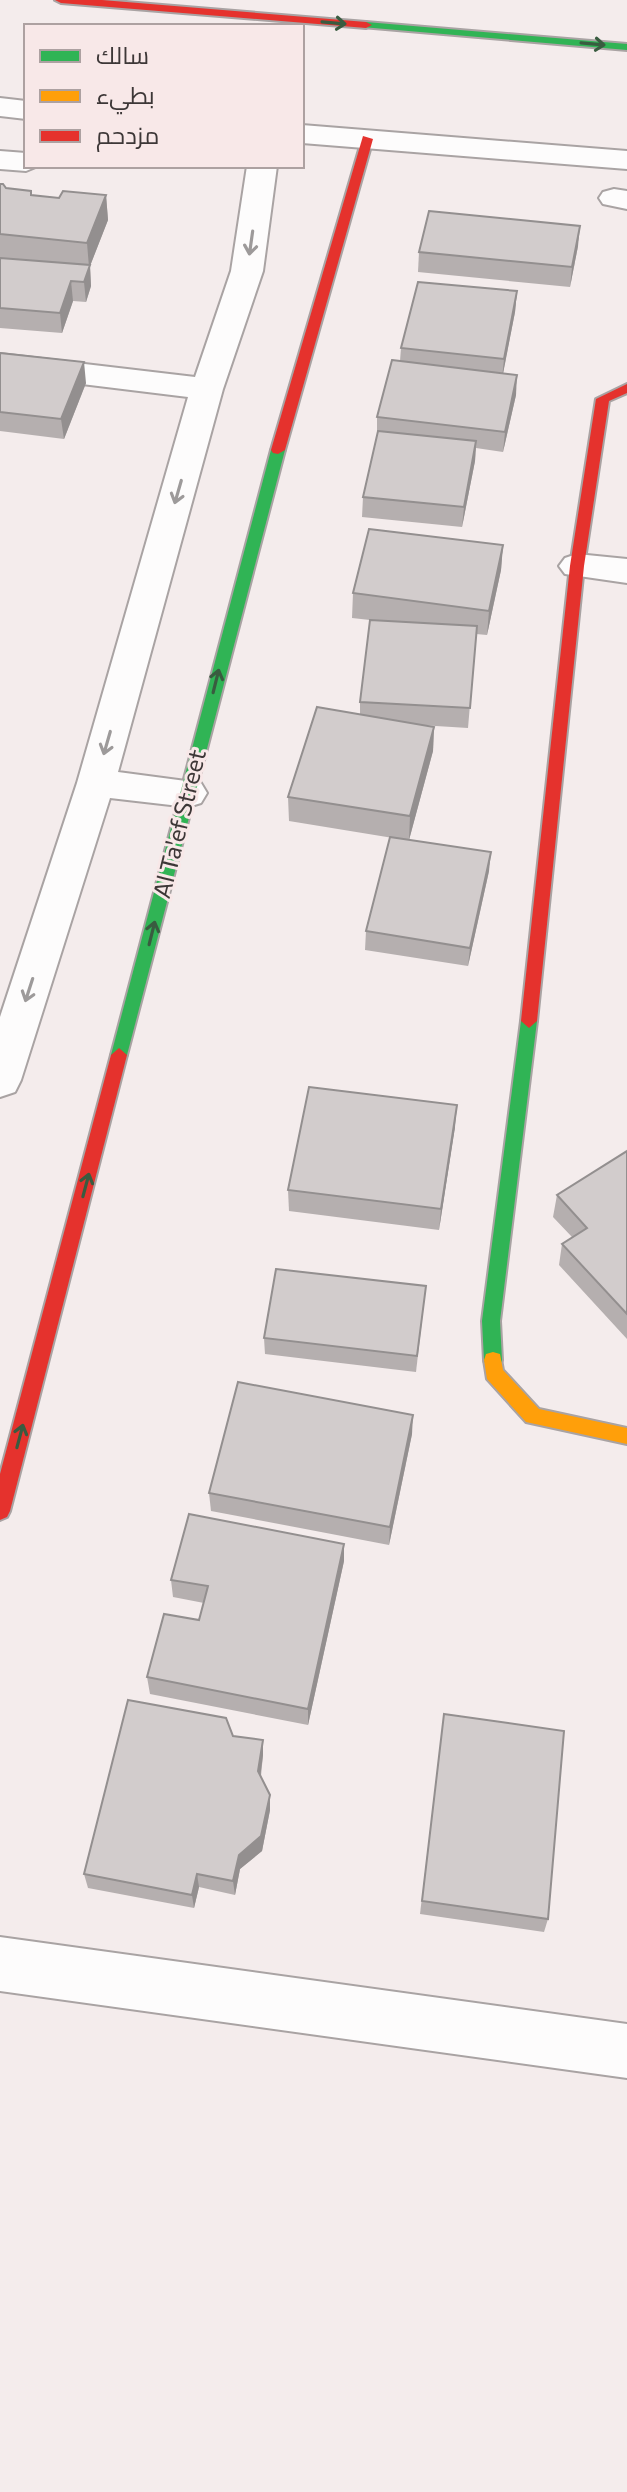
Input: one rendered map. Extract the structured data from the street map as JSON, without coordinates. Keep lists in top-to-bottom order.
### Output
{
  "streets": {
    "street": ["Al Ta'ef Street"]
  },
  "legend": ["سالك", "بطيء", "مزدحم"]
}
